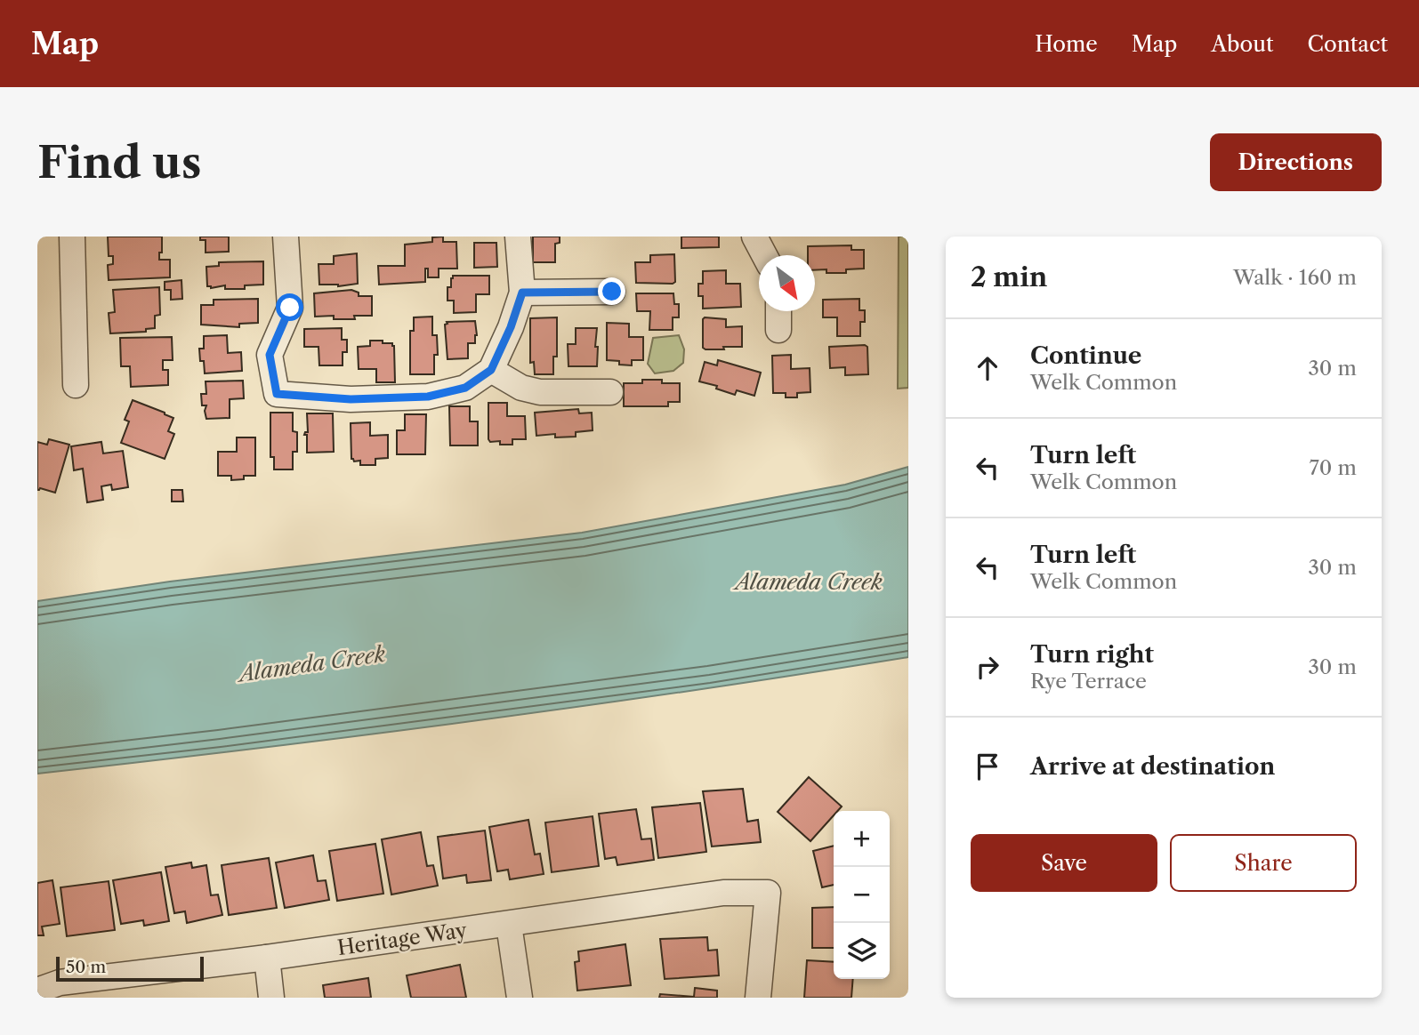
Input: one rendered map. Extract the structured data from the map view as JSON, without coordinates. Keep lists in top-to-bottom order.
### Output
{
  "streets": {
    "street": ["Heritage Way"]
  },
  "water": ["Alameda Creek"],
  "scale_bar": "50 m",
  "north": "bottom right",
  "page": {
    "header": "Map",
    "nav": [
      "Home",
      "Map",
      "About",
      "Contact"
    ],
    "buttons": [
      "Directions",
      ["Save", "Share"]
    ],
    "title": "Find us",
    "heading": ["2 min", "Walk · 160 m"],
    "list": [
      ["Continue", "Welk Common", "30 m"],
      ["Turn left", "Welk Common", "70 m"],
      ["Turn left", "Welk Common", "30 m"],
      ["Turn right", "Rye Terrace", "30 m"],
      "Arrive at destination"
    ],
    "map_buttons": ["+", "−"],
    "scale": "50 m"
  }
}
